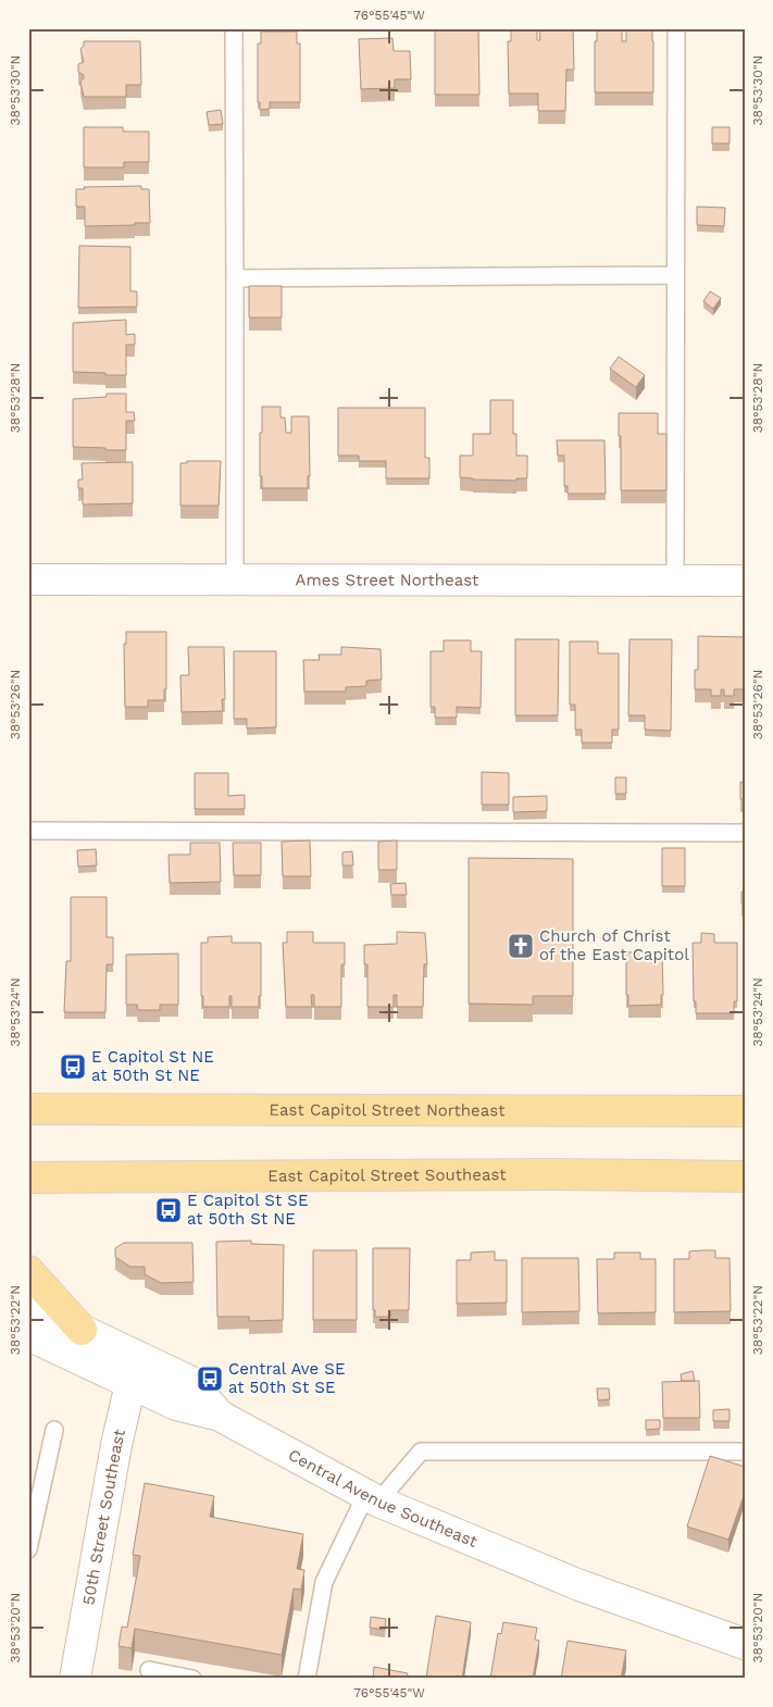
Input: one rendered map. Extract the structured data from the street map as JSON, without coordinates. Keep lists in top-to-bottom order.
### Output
{
  "streets": {
    "main road": ["East Capitol Street Northeast", "East Capitol Street Southeast"],
    "street": ["Ames Street Northeast", "Central Avenue Southeast", "50th Street Southeast"]
  },
  "crossings": [
    ["Central Avenue Southeast", "50th Street Southeast"]
  ],
  "places": {
    "church": ["Church of Christ of the East Capitol"],
    "bus stop": ["E Capitol St NE at 50th St NE", "E Capitol St SE at 50th St NE", "Central Ave SE at 50th St SE"]
  },
  "coordinates": [
    "76°55'45\"W",
    "38°53'30\"N",
    "38°53'28\"N",
    "38°53'26\"N",
    "38°53'24\"N",
    "38°53'22\"N",
    "38°53'20\"N"
  ]
}
